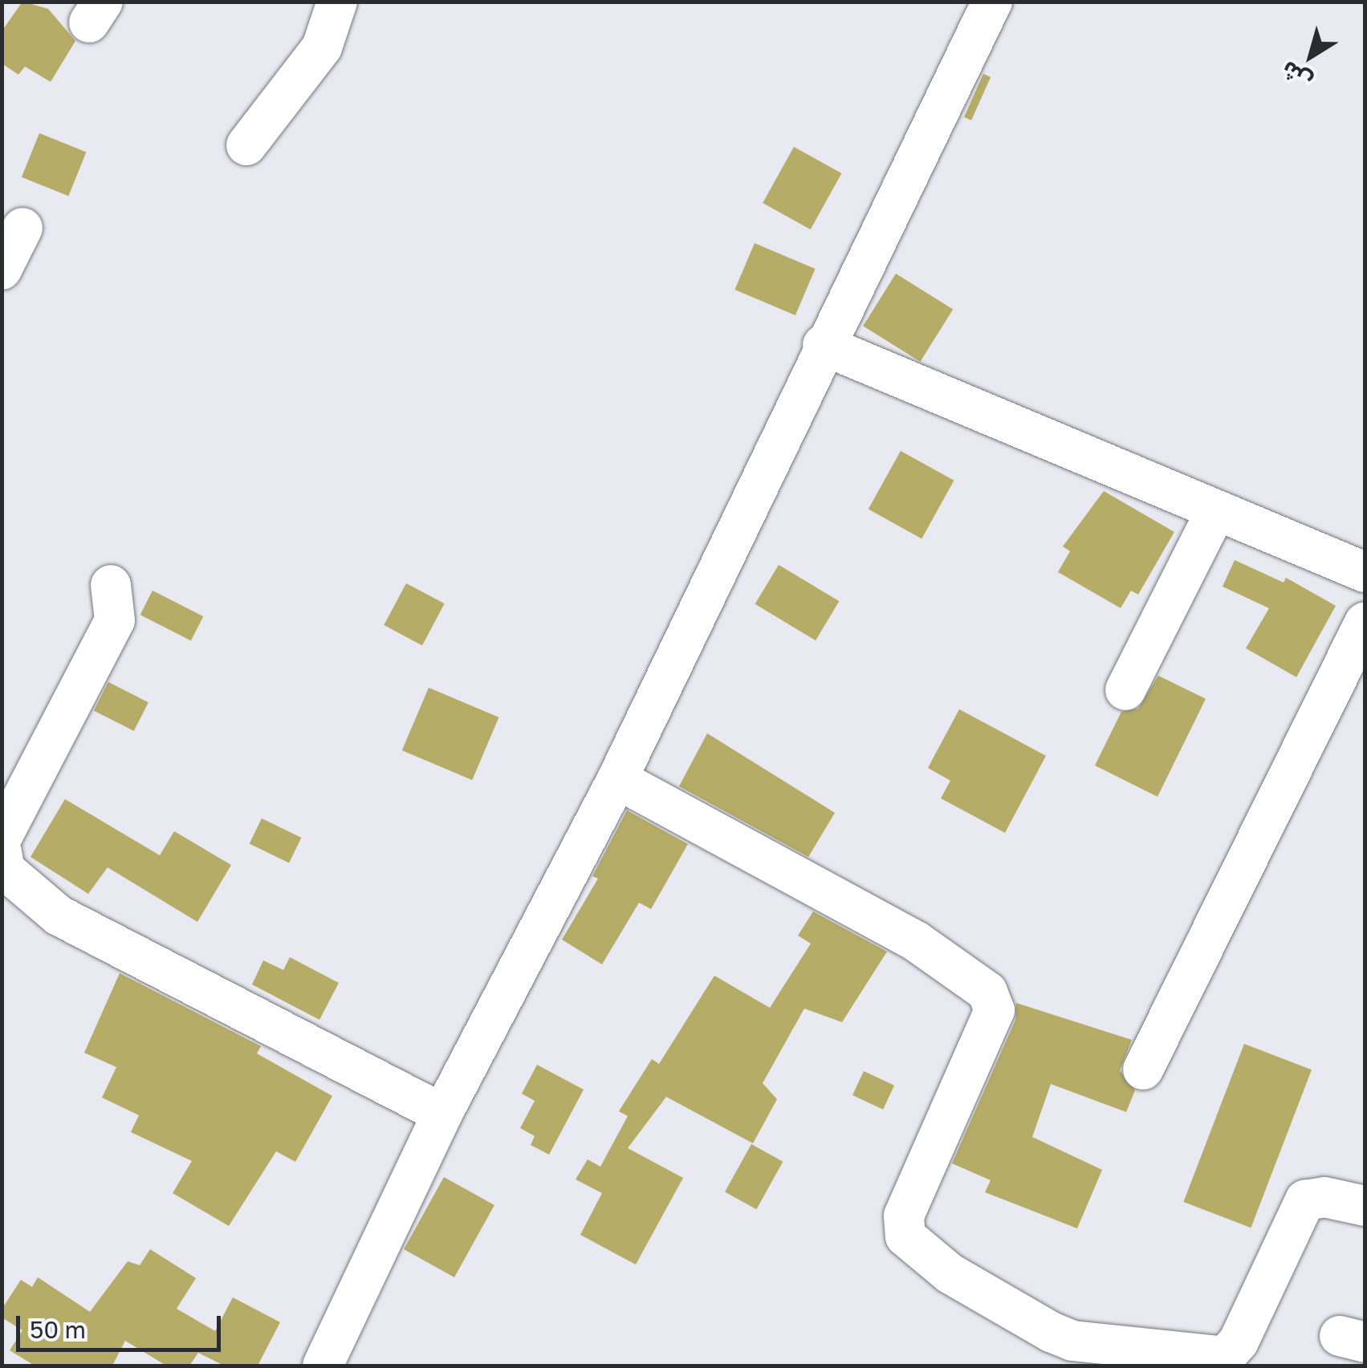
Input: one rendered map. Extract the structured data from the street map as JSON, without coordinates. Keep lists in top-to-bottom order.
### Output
{
  "scale_bar": "50 m",
  "north": "bottom left"
}
